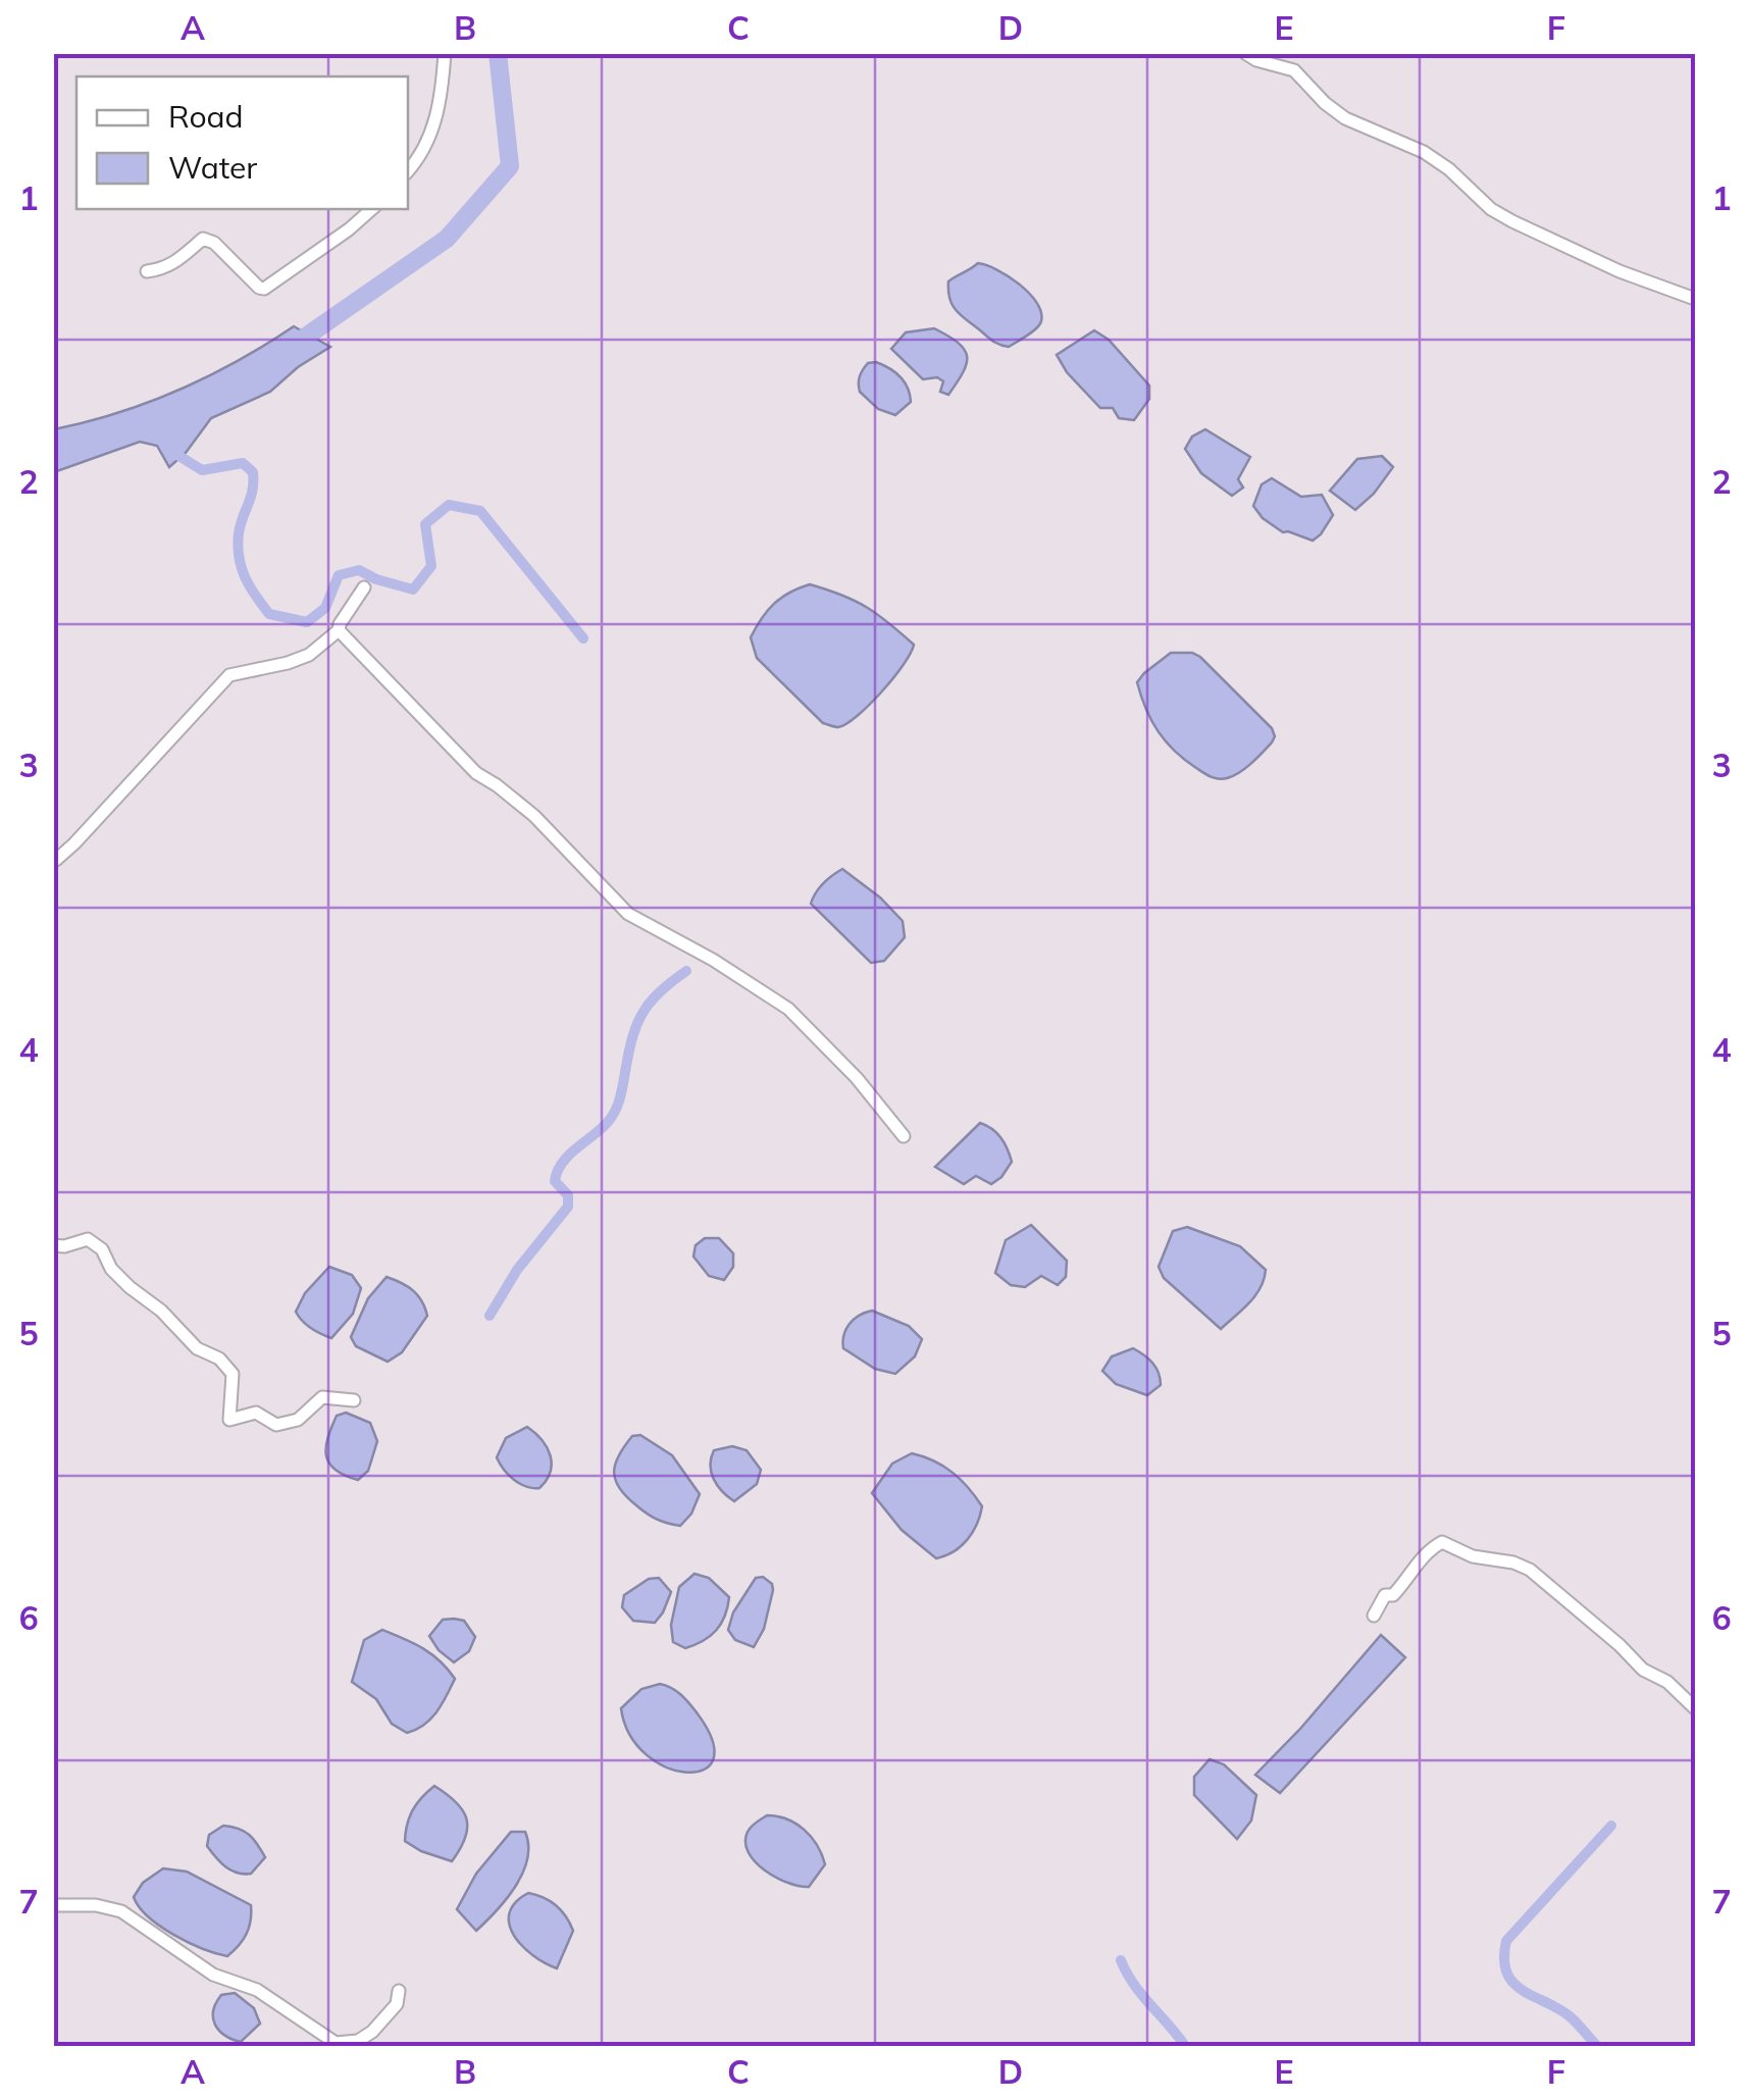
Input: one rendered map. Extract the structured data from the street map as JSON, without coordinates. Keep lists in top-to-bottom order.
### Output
{
  "legend": ["Road", "Water"],
  "grid": {
    "columns": [
      "A",
      "B",
      "C",
      "D",
      "E",
      "F"
    ],
    "rows": [
      "1",
      "2",
      "3",
      "4",
      "5",
      "6",
      "7"
    ]
  }
}
